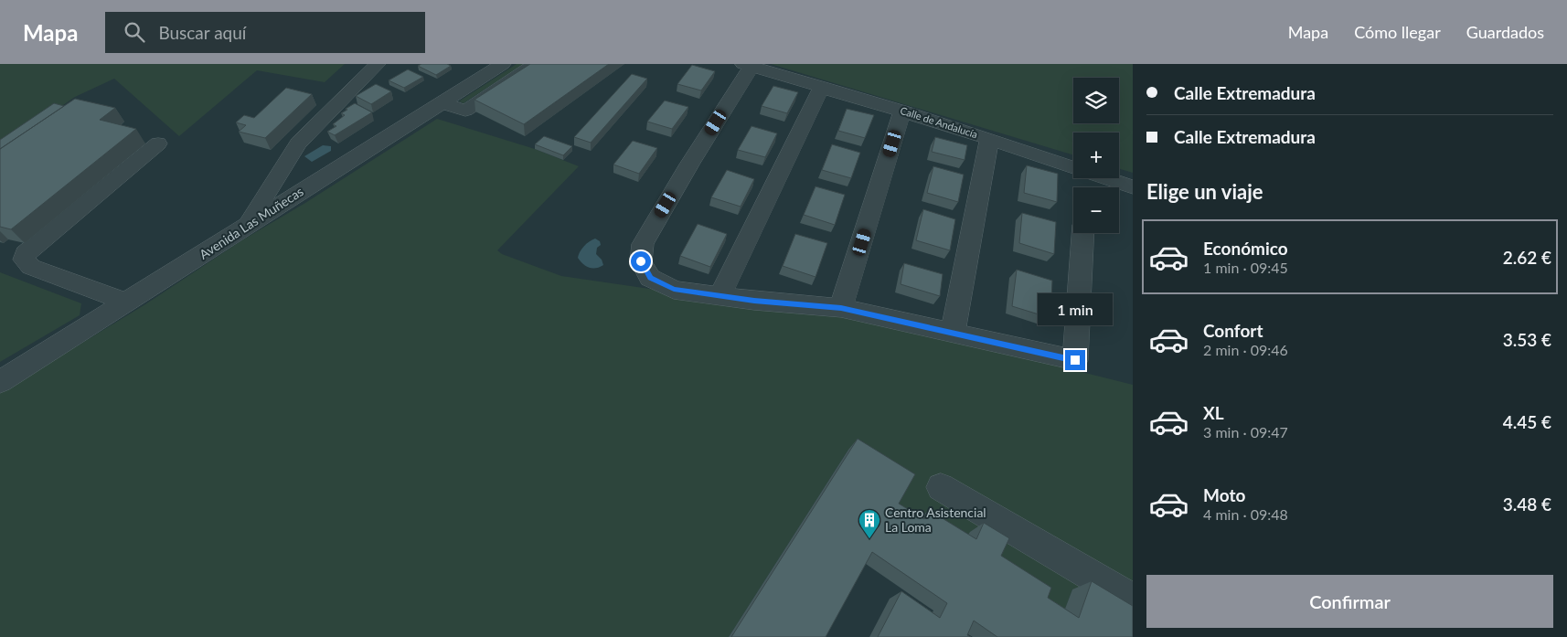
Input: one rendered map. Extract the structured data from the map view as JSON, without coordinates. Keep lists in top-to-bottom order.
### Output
{
  "streets": {
    "street": ["Calle de Andalucía", "Avenida Las Muñecas"]
  },
  "places": {
    "building": ["Centro Asistencial La Loma"]
  },
  "page": {
    "header": "Mapa",
    "search": "Buscar aquí",
    "nav": ["Mapa", "Cómo llegar", "Guardados"],
    "banner": ["Calle Extremadura", "Calle Extremadura"],
    "map_buttons": ["+", "−"],
    "heading": "Elige un viaje",
    "list": [
      {
        "name": "Económico",
        "note": "1 min · 09:45",
        "value": "2.62 €"
      },
      {
        "name": "Confort",
        "note": "2 min · 09:46",
        "value": "3.53 €"
      },
      {
        "name": "XL",
        "note": "3 min · 09:47",
        "value": "4.45 €"
      },
      {
        "name": "Moto",
        "note": "4 min · 09:48",
        "value": "3.48 €"
      }
    ],
    "bubble": "1 min",
    "buttons": "Confirmar"
  }
}
